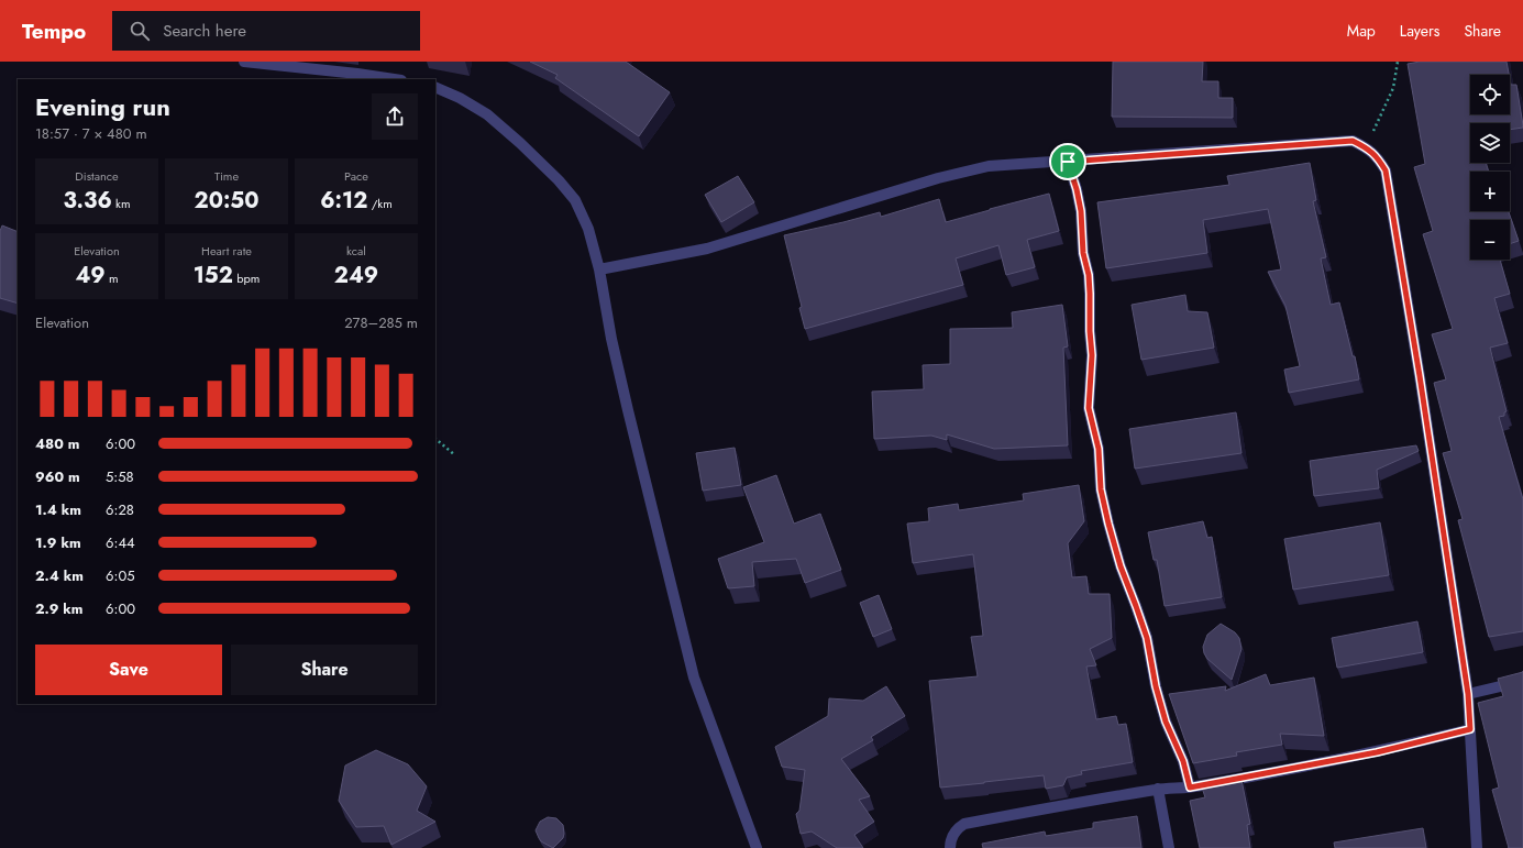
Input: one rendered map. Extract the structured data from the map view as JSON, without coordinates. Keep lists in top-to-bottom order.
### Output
{
  "page": {
    "header": "Tempo",
    "search": "Search here",
    "nav": ["Map", "Layers", "Share"],
    "map_buttons": ["+", "−"],
    "heading": ["Evening run", "18:57 · 7 × 480 m"],
    "stats": [
      ["Distance", "3.36 km"],
      ["Time", "20:50"],
      ["Pace", "6:12 /km"],
      ["Elevation", "49 m"],
      ["Heart rate", "152 bpm"],
      ["kcal", "249"]
    ],
    "chart": ["Elevation", "278–285 m"],
    "list": [
      {
        "name": "480 m",
        "note": "6:00"
      },
      {
        "name": "960 m",
        "note": "5:58"
      },
      {
        "name": "1.4 km",
        "note": "6:28"
      },
      {
        "name": "1.9 km",
        "note": "6:44"
      },
      {
        "name": "2.4 km",
        "note": "6:05"
      },
      {
        "name": "2.9 km",
        "note": "6:00"
      }
    ],
    "buttons": ["Save", "Share"]
  }
}
